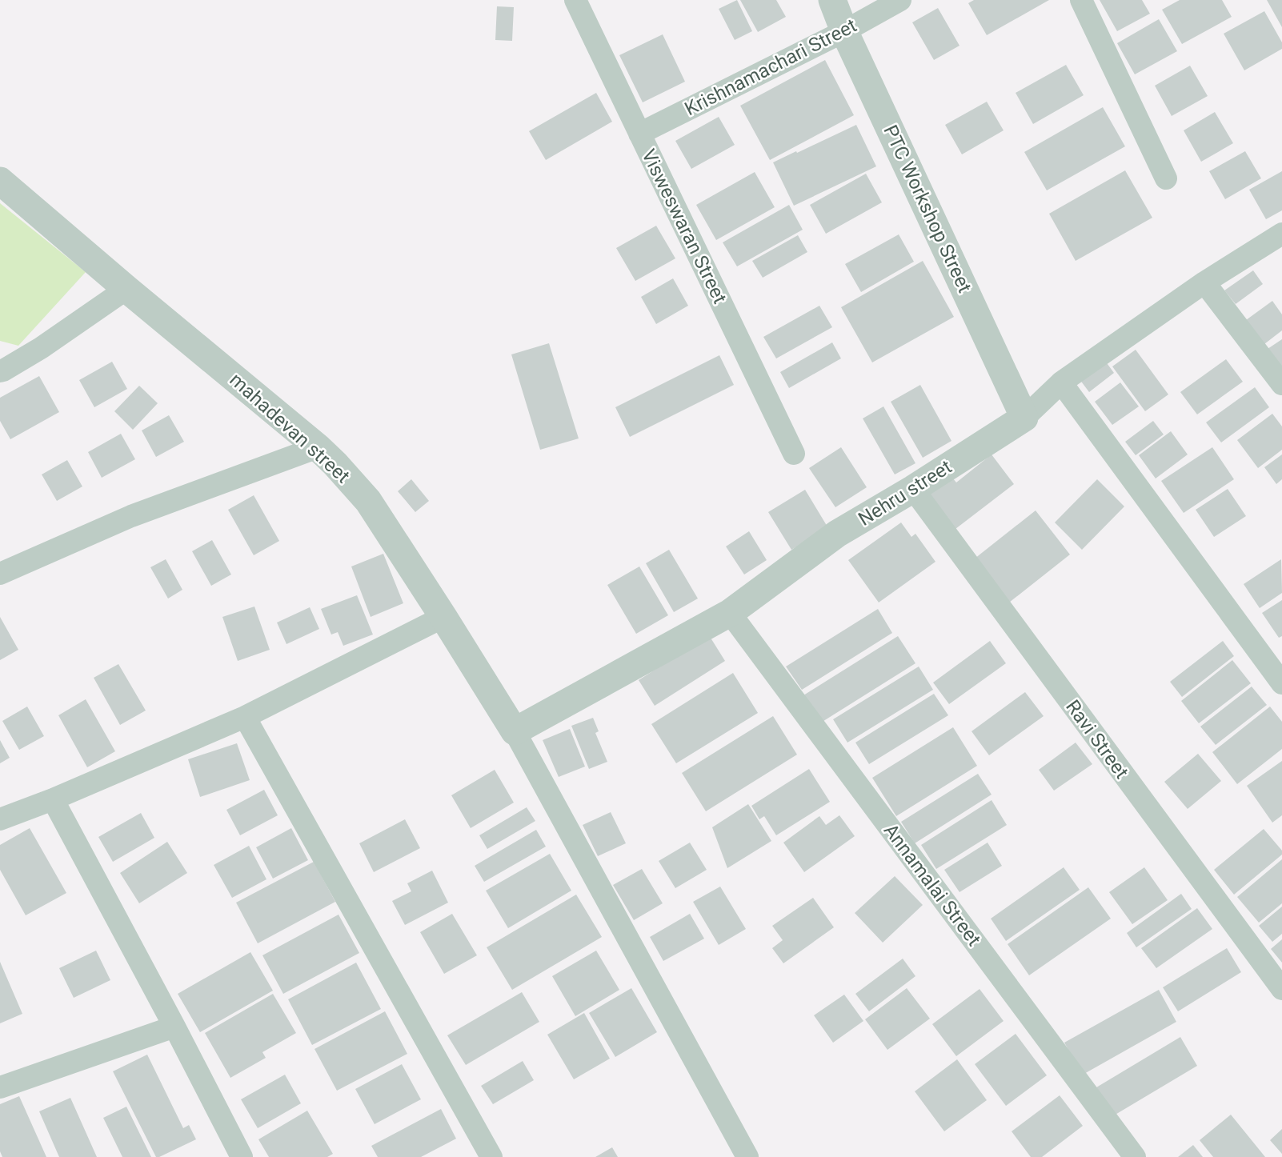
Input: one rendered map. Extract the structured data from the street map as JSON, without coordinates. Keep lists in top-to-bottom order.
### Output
{
  "streets": {
    "street": [
      "Krishnamachari Street",
      "PTC Workshop Street",
      "Visweswaran Street",
      "mahadevan street",
      "Nehru street",
      "Ravi Street",
      "Annamalai Street"
    ]
  },
  "crossings": [
    ["Krishnamachari Street", "PTC Workshop Street"],
    ["Krishnamachari Street", "Visweswaran Street"],
    ["PTC Workshop Street", "Nehru street"],
    ["mahadevan street", "Nehru street"],
    ["Nehru street", "Ravi Street"],
    ["Nehru street", "Annamalai Street"]
  ]
}
